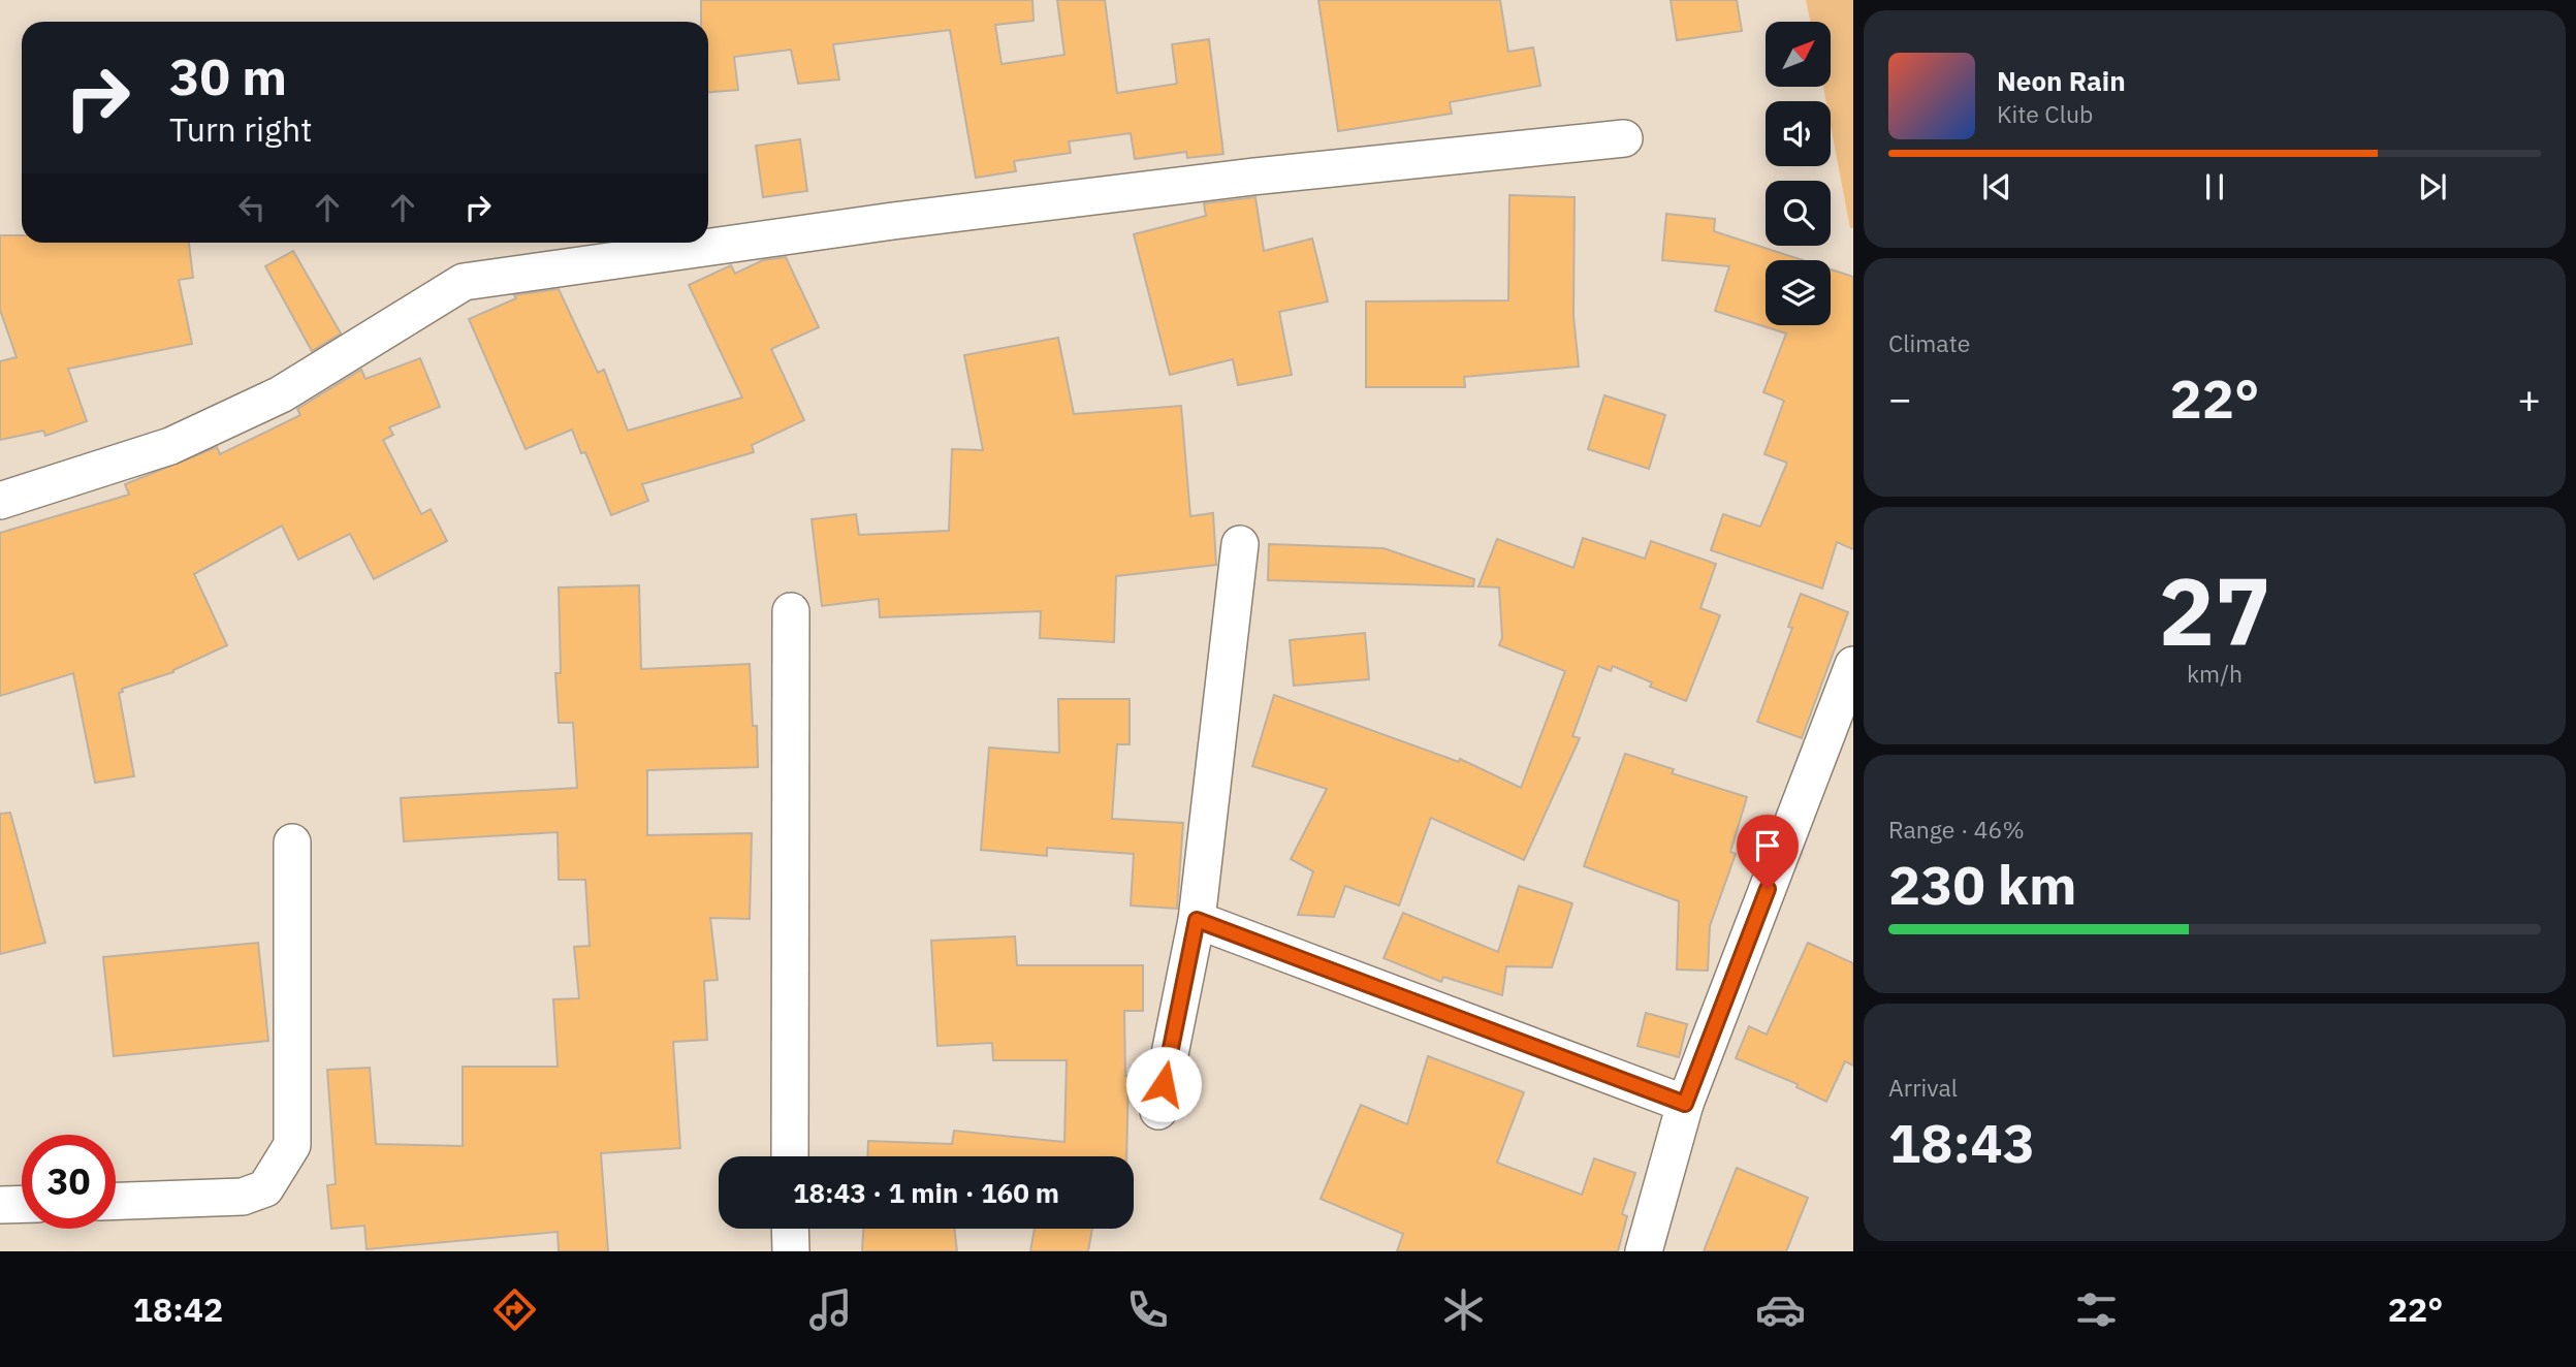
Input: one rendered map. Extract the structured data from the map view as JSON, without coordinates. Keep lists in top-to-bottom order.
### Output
{
  "north": "top right",
  "page": {
    "turn": ["30 m", "Turn right"],
    "song": ["Neon Rain", "Kite Club"],
    "tile": [
      "Climate",
      ["27", "km/h"],
      ["Range · 46%", "230 km"],
      ["Arrival", "18:43"]
    ],
    "heat": ["−", "22°", "+"],
    "limit": "30",
    "trip": "18:43 · 1 min · 160 m",
    "tabs": ["18:42", "22°"]
  }
}
